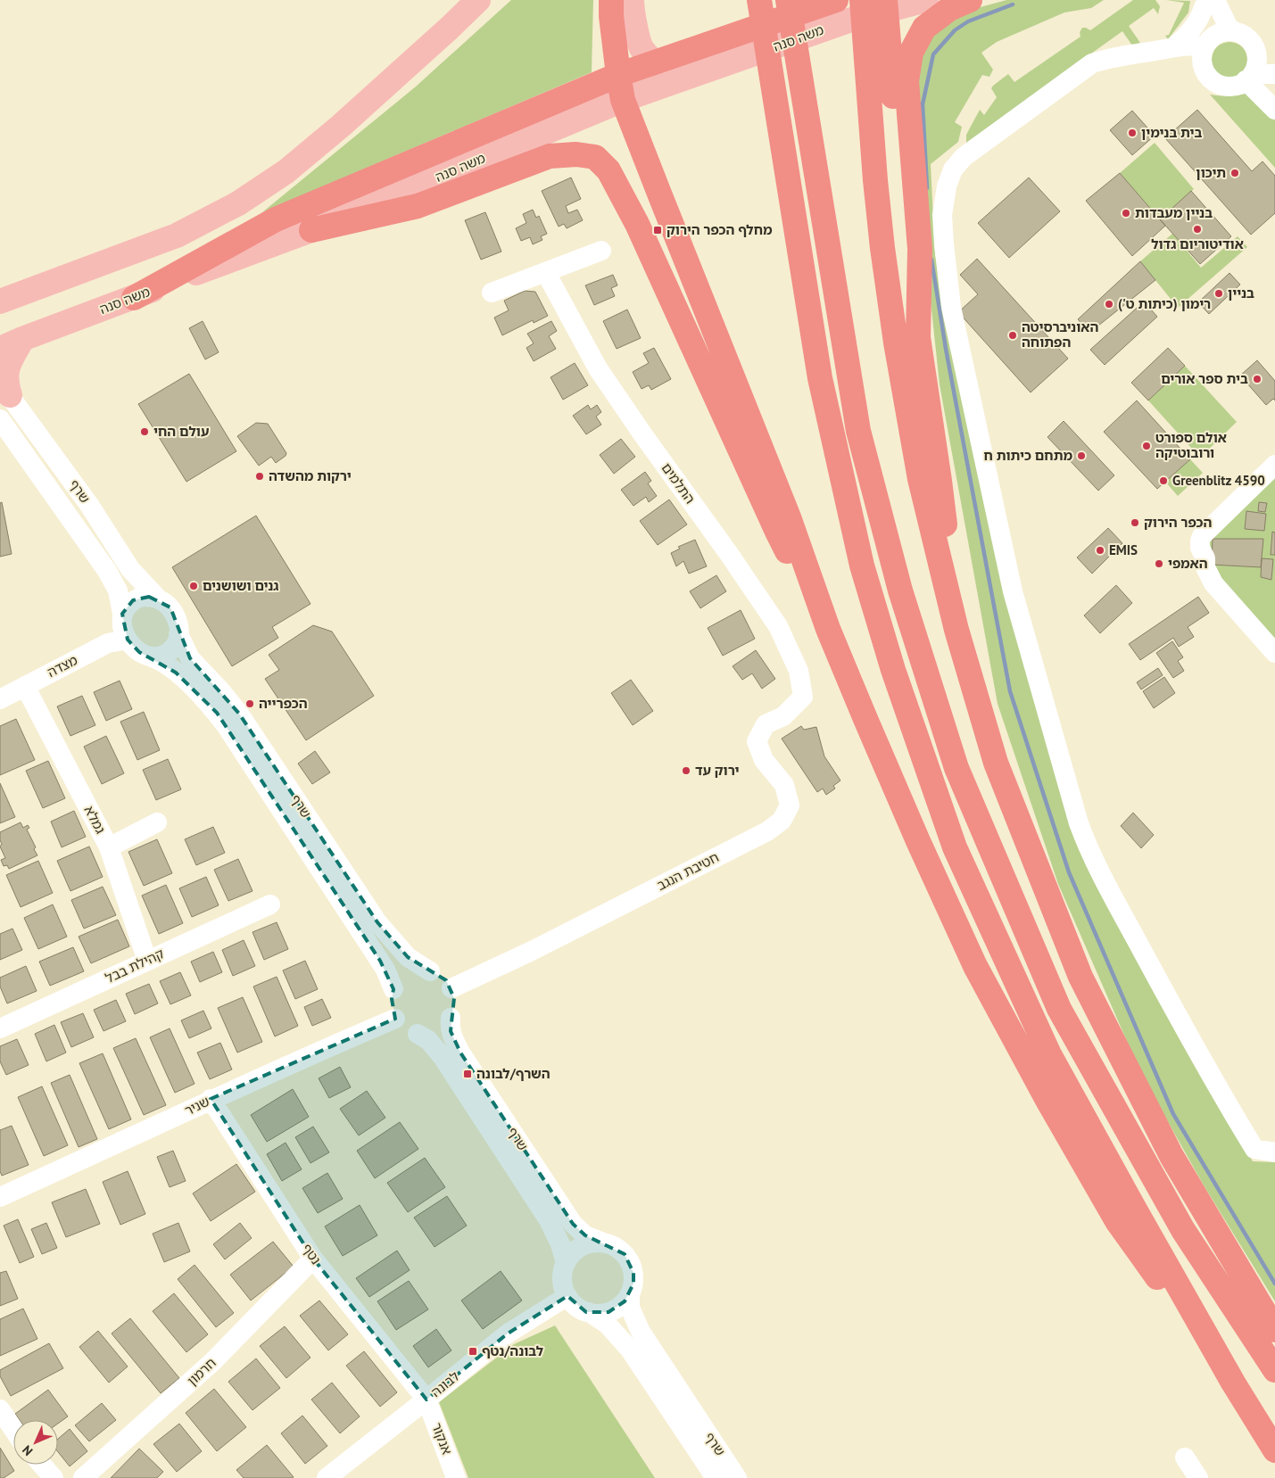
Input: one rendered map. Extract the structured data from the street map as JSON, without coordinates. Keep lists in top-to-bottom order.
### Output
{
  "streets": {
    "main road": ["משה סנה"],
    "street": [
      "התלמים",
      "שרף",
      "מצדה",
      "גמלא",
      "חטיבת הנגב",
      "קהילת בבל",
      "שניר",
      "נטף",
      "חרמון",
      "לבונה",
      "אנקור"
    ]
  },
  "crossings": [
    ["התלמים", "חטיבת הנגב"],
    ["שרף", "מצדה"],
    ["שרף", "חטיבת הנגב"],
    ["שרף", "שניר"],
    ["שרף", "לבונה"],
    ["מצדה", "גמלא"],
    ["גמלא", "קהילת בבל"],
    ["חטיבת הנגב", "שניר"],
    ["שניר", "נטף"],
    ["נטף", "חרמון"],
    ["נטף", "לבונה"],
    ["נטף", "אנקור"],
    ["לבונה", "אנקור"]
  ],
  "places": {
    "other": [
      "בית בנימין",
      "תיכון",
      "בניין מעבדות",
      "אודיטוריום גדול",
      "בניין",
      "רימון (כיתות ט')",
      "האוניברסיטה הפתוחה",
      "בית ספר אורים",
      "עולם החי",
      "אולם ספורט ורובוטיקה",
      "מתחם כיתות ח",
      "ירקות מהשדה",
      "Greenblitz 4590",
      "הכפר הירוק",
      "EMIS",
      "האמפי",
      "גנים ושושנים",
      "הכפרייה",
      "ירוק עד"
    ],
    "transit": ["מחלף הכפר הירוק", "השרף/לבונה", "לבונה/נטף"]
  },
  "north": "bottom left"
}
